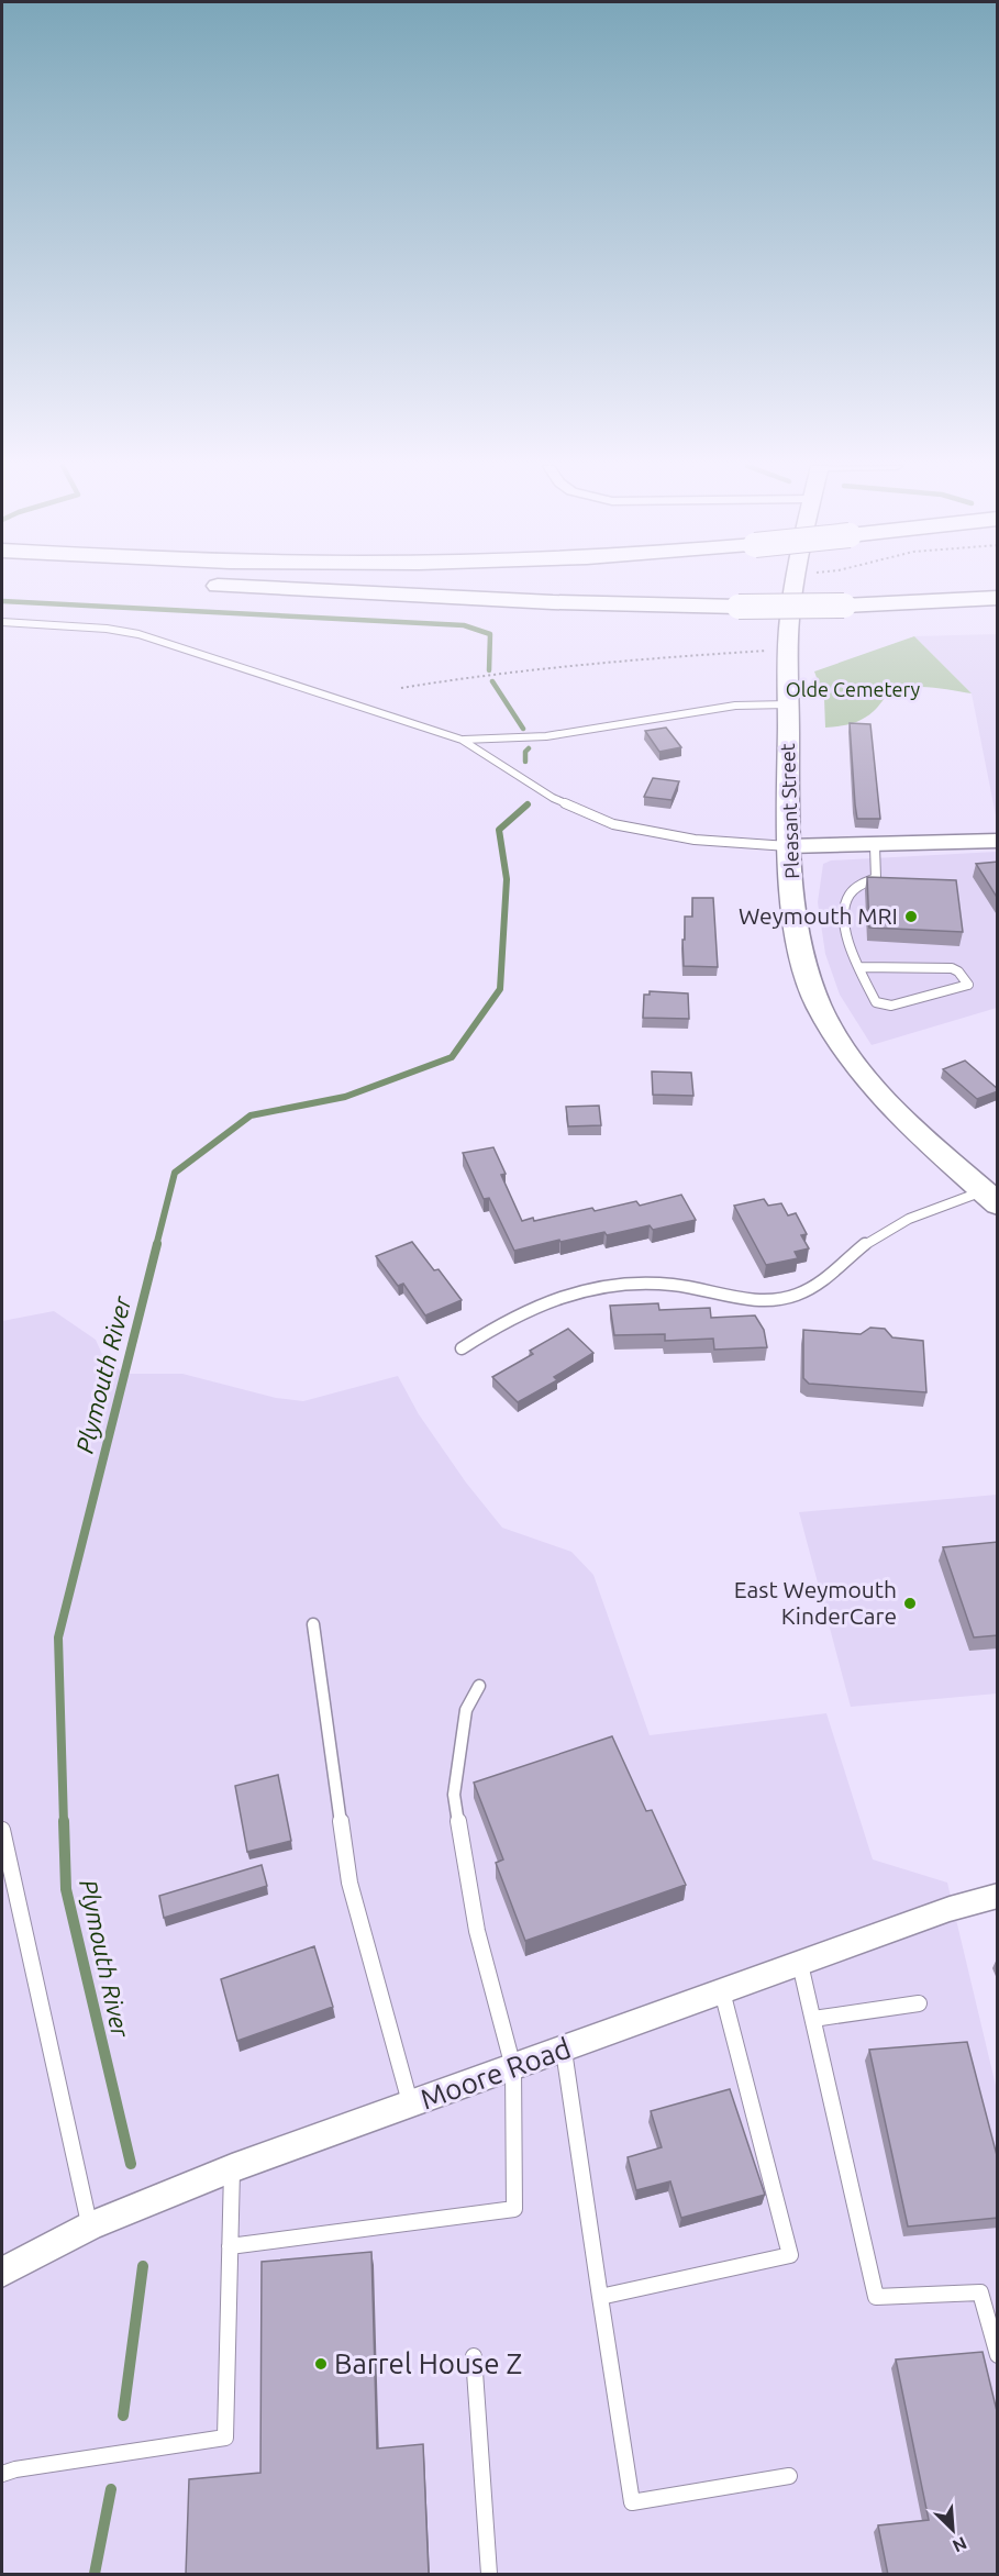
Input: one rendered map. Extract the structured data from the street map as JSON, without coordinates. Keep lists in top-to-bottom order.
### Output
{
  "streets": {
    "main road": ["Pleasant Street"],
    "street": ["Moore Road"]
  },
  "water": ["Plymouth River"],
  "parks": ["Olde Cemetery"],
  "places": ["Weymouth MRI", "East Weymouth KinderCare", "Barrel House Z"],
  "north": "bottom right"
}
